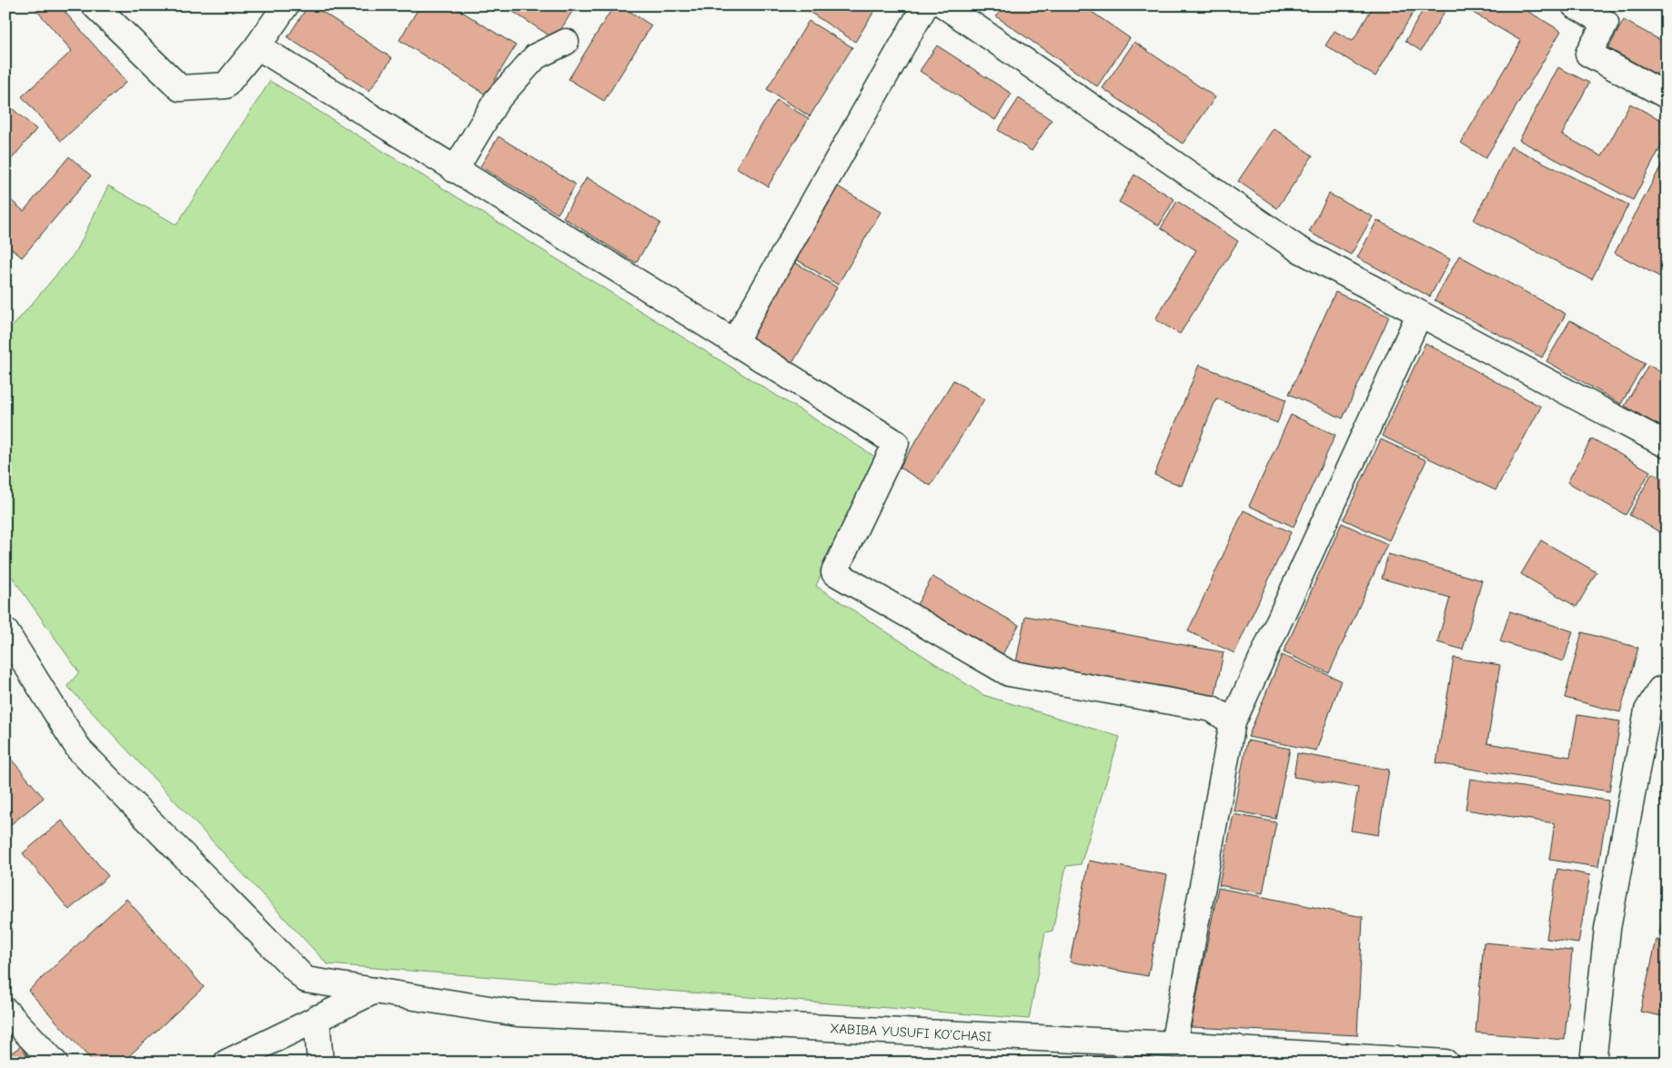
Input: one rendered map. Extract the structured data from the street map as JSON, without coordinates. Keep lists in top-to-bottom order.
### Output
{
  "streets": {
    "street": ["XABIBA YUSUFI KO'CHASI"]
  }
}
